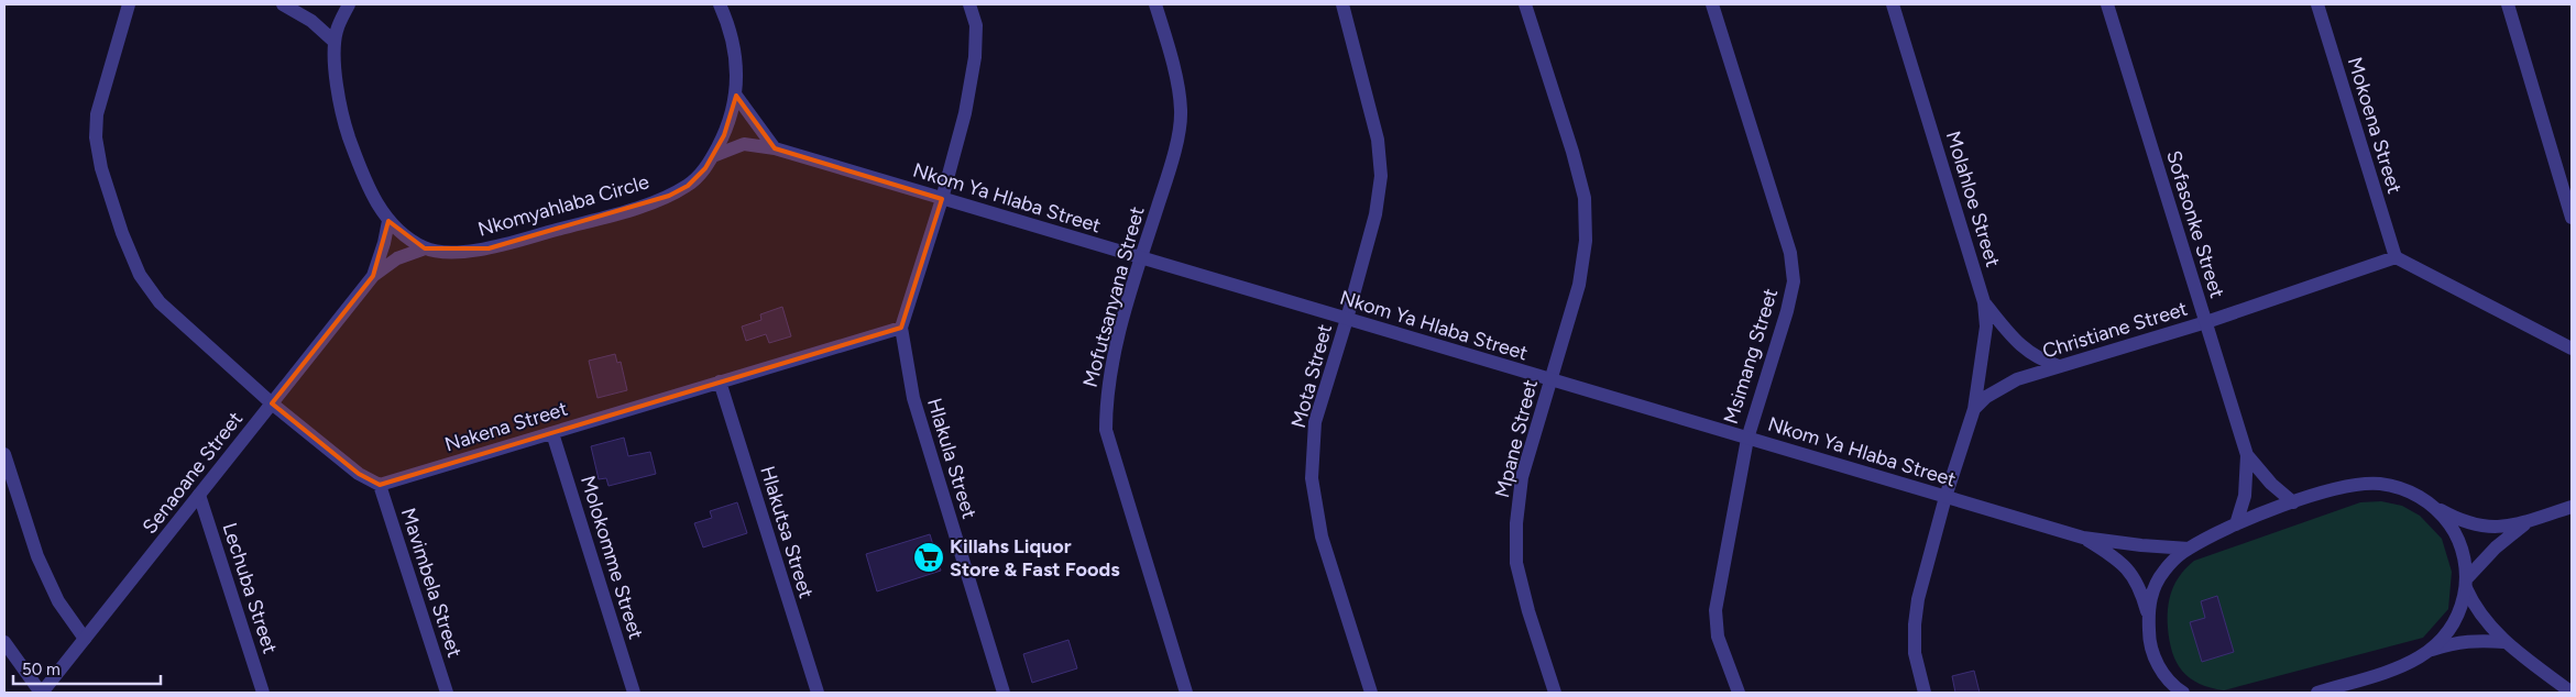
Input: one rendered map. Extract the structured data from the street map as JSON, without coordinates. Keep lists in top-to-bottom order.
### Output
{
  "streets": {
    "street": [
      "Mokoena Street",
      "Nkom Ya Hlaba Street",
      "Molahloe Street",
      "Nkomyahlaba Circle",
      "Sofasonke Street",
      "Mofutsanyana Street",
      "Christiane Street",
      "Msimang Street",
      "Mota Street",
      "Nakena Street",
      "Mpane Street",
      "Hlakula Street",
      "Senaoane Street",
      "Hlakutsa Street",
      "Molokomme Street",
      "Mavimbela Street",
      "Lechuba Street"
    ]
  },
  "crossings": [
    ["Mokoena Street", "Christiane Street"],
    ["Nkom Ya Hlaba Street", "Nkomyahlaba Circle"],
    ["Nkom Ya Hlaba Street", "Mofutsanyana Street"],
    ["Nkom Ya Hlaba Street", "Msimang Street"],
    ["Nkom Ya Hlaba Street", "Mota Street"],
    ["Nkom Ya Hlaba Street", "Mpane Street"],
    ["Molahloe Street", "Christiane Street"],
    ["Nkomyahlaba Circle", "Senaoane Street"],
    ["Sofasonke Street", "Christiane Street"],
    ["Nakena Street", "Hlakula Street"],
    ["Nakena Street", "Hlakutsa Street"],
    ["Nakena Street", "Molokomme Street"],
    ["Nakena Street", "Mavimbela Street"],
    ["Senaoane Street", "Lechuba Street"]
  ],
  "places": {
    "supermarket": ["Killahs Liquor Store & Fast Foods"]
  },
  "scale_bar": "50 m"
}
